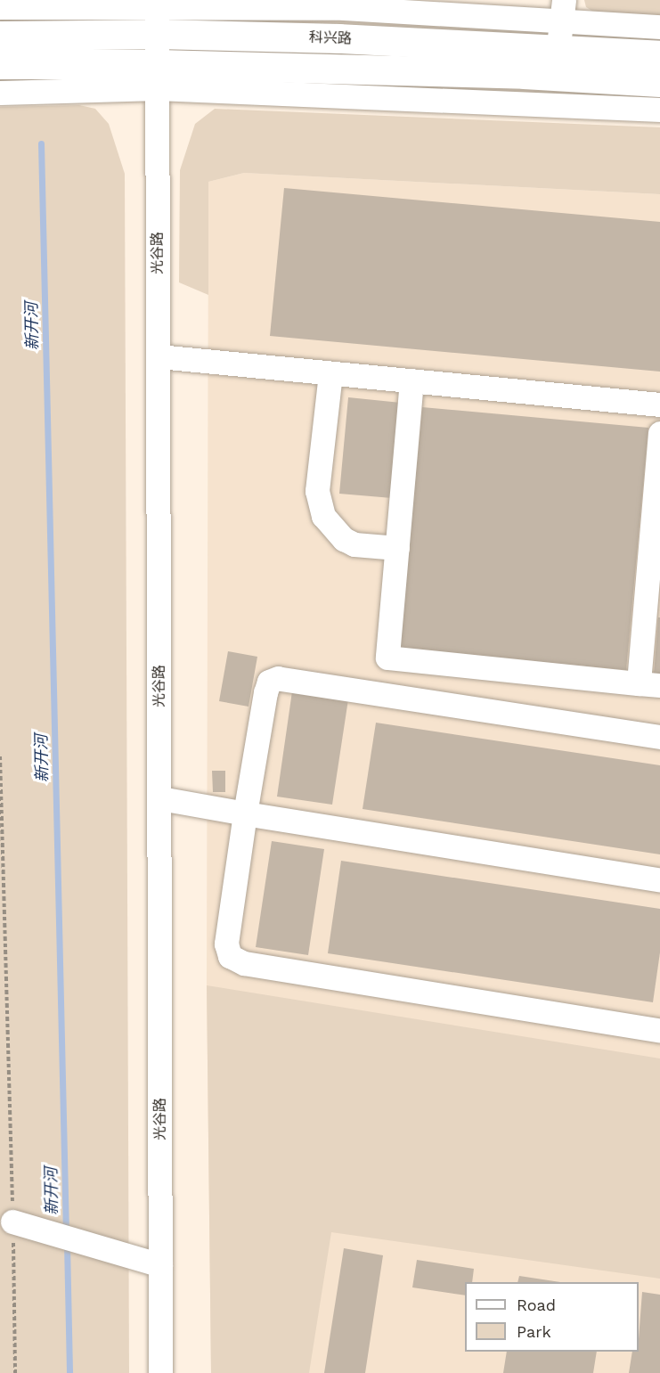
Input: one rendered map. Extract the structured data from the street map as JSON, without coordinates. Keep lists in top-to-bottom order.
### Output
{
  "streets": {
    "main road": ["科兴路"],
    "street": ["光谷路"]
  },
  "crossings": [
    ["科兴路", "光谷路"]
  ],
  "water": ["新开河"],
  "legend": ["Road", "Park"]
}
